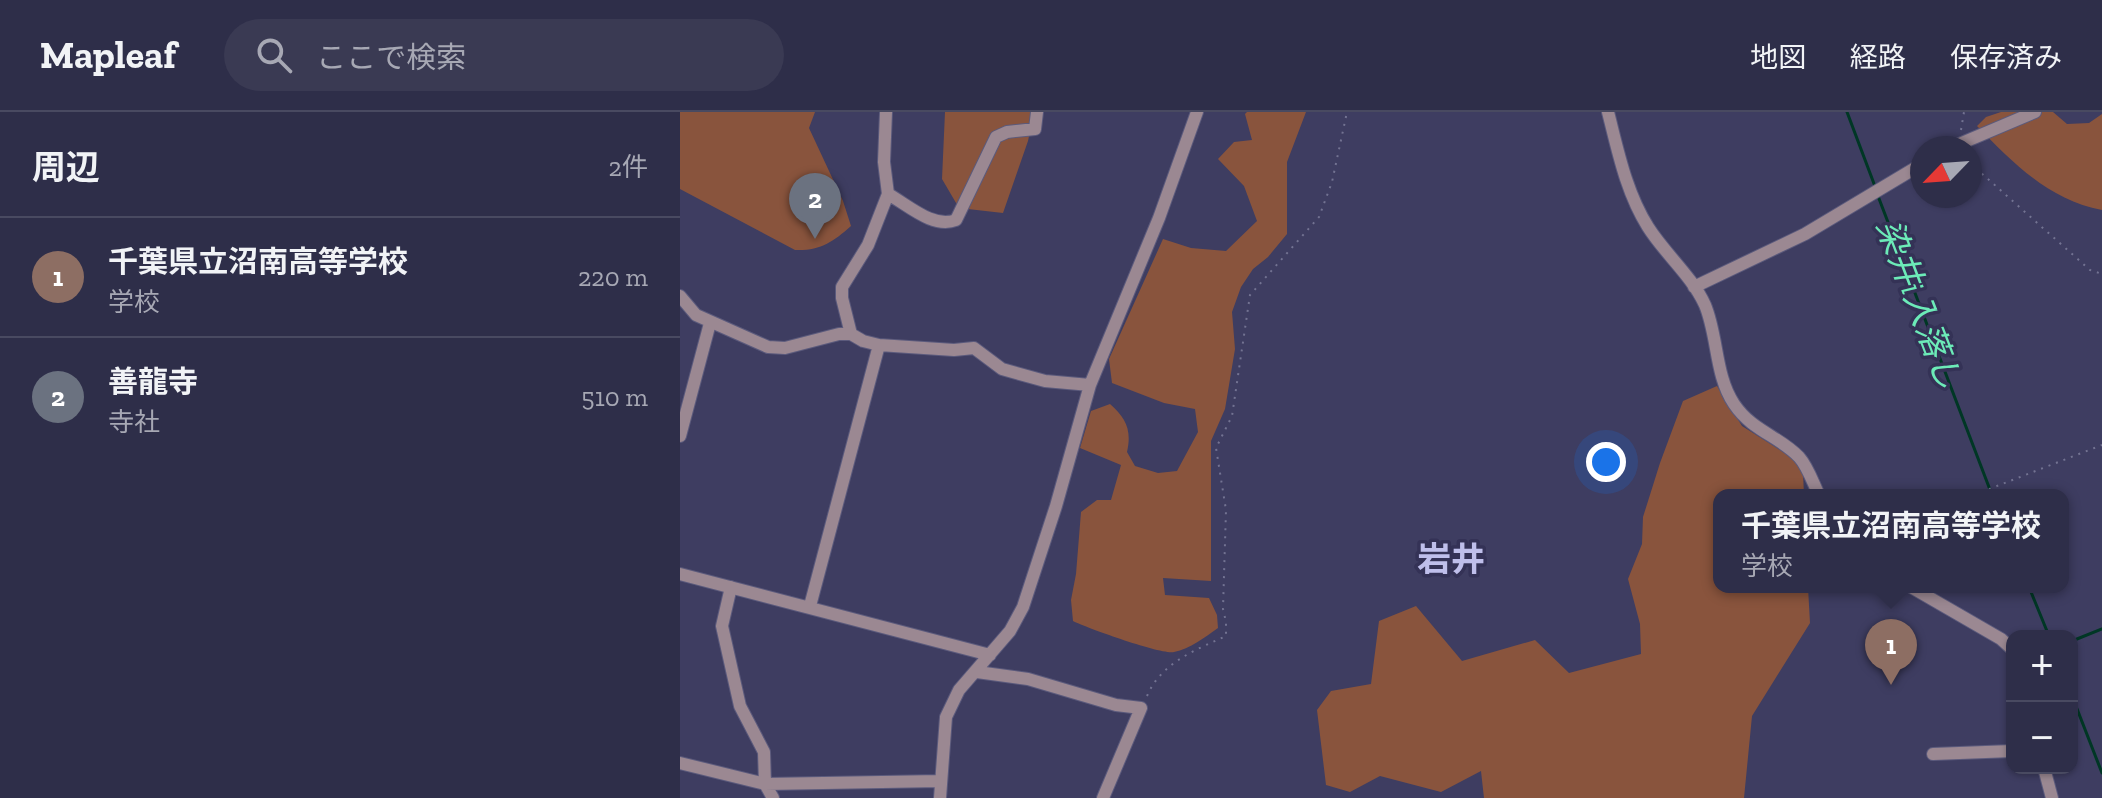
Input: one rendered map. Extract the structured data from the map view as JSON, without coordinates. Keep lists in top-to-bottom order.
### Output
{
  "districts": ["岩井"],
  "water": ["染井i入落し"],
  "north": "bottom left",
  "page": {
    "header": "Mapleaf",
    "search": "ここで検索",
    "nav": ["地図", "経路", "保存済み"],
    "heading": ["周辺", "2件"],
    "pins": ["2", "1"],
    "list": [
      {
        "mark": "1",
        "name": "千葉県立沼南高等学校",
        "note": "学校",
        "value": "220 m"
      },
      {
        "mark": "2",
        "name": "善龍寺",
        "note": "寺社",
        "value": "510 m"
      }
    ],
    "popup": ["千葉県立沼南高等学校", "学校"],
    "map_buttons": ["+", "−"]
  }
}
